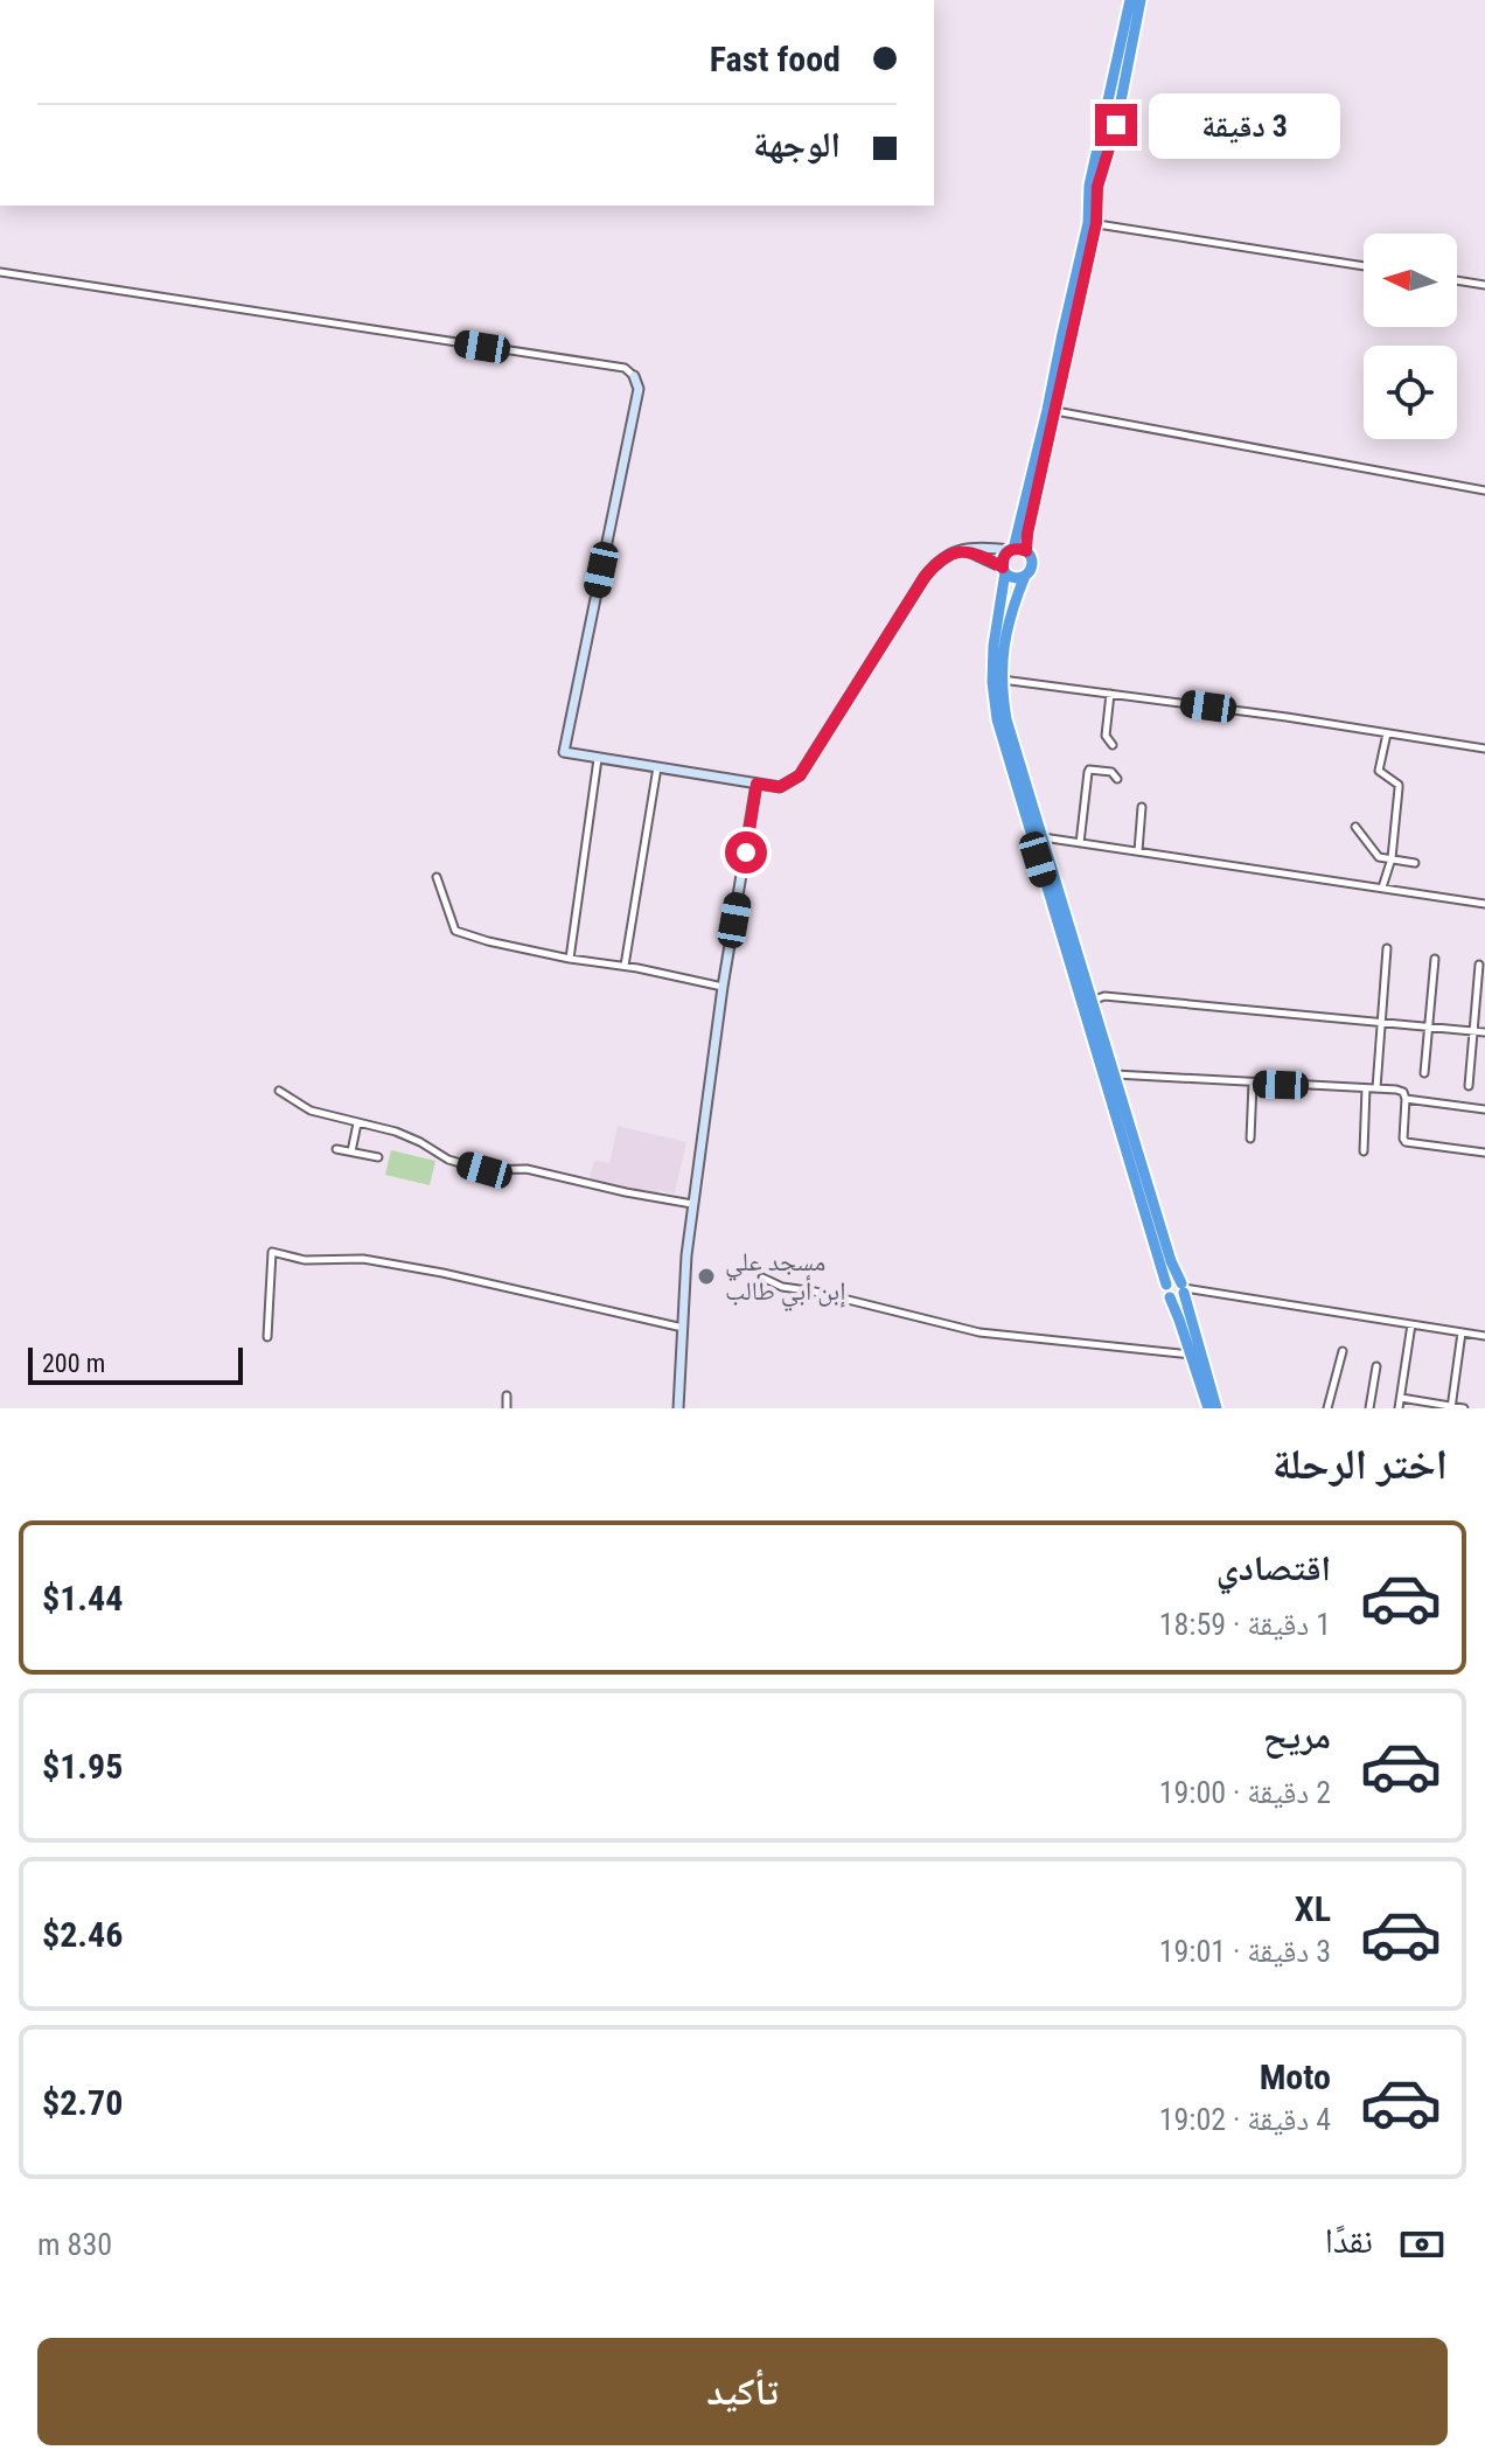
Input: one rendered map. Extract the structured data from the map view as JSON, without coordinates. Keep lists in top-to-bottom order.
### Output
{
  "places": ["مسجد علي إبن أبي طالب"],
  "scale_bar": "200 m",
  "north": "left",
  "page": {
    "banner": ["Fast food", "الوجهة"],
    "bubble": "3 دقيقة",
    "scale": "200 m",
    "heading": "اختر الرحلة",
    "list": [
      {
        "name": "اقتصادي",
        "note": "1 دقيقة · 18:59",
        "value": "$1.44"
      },
      {
        "name": "مريح",
        "note": "2 دقيقة · 19:00",
        "value": "$1.95"
      },
      {
        "name": "XL",
        "note": "3 دقيقة · 19:01",
        "value": "$2.46"
      },
      {
        "name": "Moto",
        "note": "4 دقيقة · 19:02",
        "value": "$2.70"
      }
    ],
    "pay": ["نقدًا", "830 m"],
    "buttons": "تأكيد"
  }
}
